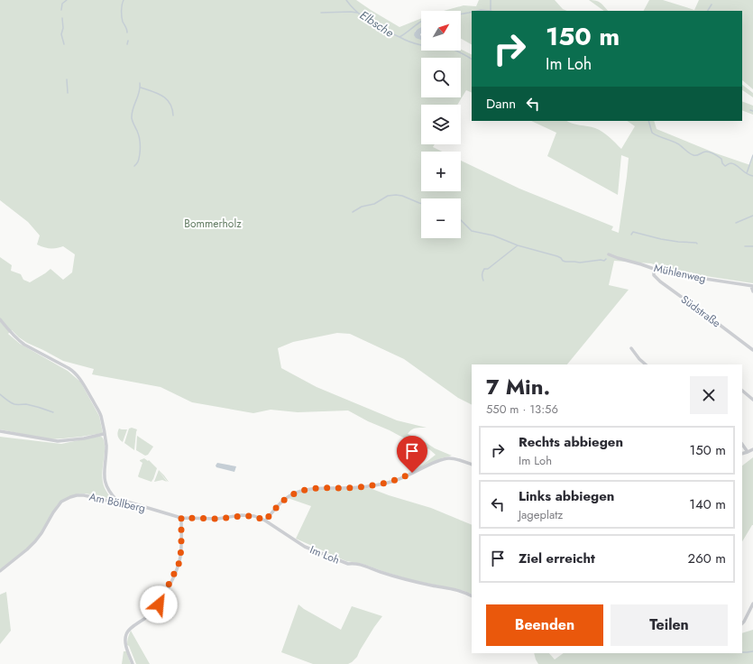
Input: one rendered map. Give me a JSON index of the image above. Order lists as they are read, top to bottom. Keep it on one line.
{"streets":{"street":["Mühlenweg","Südstraße","Am Böllberg","Im Loh"]},"crossings":[["Mühlenweg","Südstraße"],["Am Böllberg","Im Loh"]],"water":["Elbsche"],"parks":["Bommerholz"],"north":"top right","page":{"map_buttons":["+","−"],"turn":["150 m","Im Loh"],"then":"Dann","heading":["7 Min.","550 m · 13:56"],"list":[{"name":"Rechts abbiegen","note":"Im Loh","value":"150 m"},{"name":"Links abbiegen","note":"Jageplatz","value":"140 m"},{"name":"Ziel erreicht","value":"260 m"}],"buttons":["Beenden","Teilen"]}}
